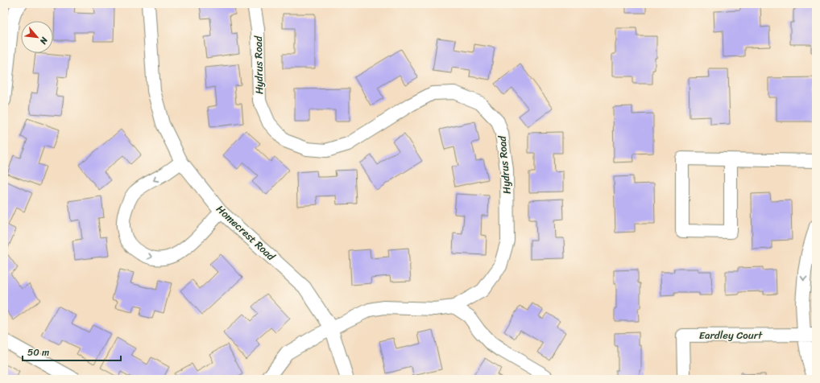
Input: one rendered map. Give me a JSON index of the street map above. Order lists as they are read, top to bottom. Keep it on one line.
{"streets":{"street":["Hydrus Road","Homecrest Road","Eardley Court"]},"crossings":[["Hydrus Road","Homecrest Road"]],"scale_bar":"50 m","north":"bottom right"}
